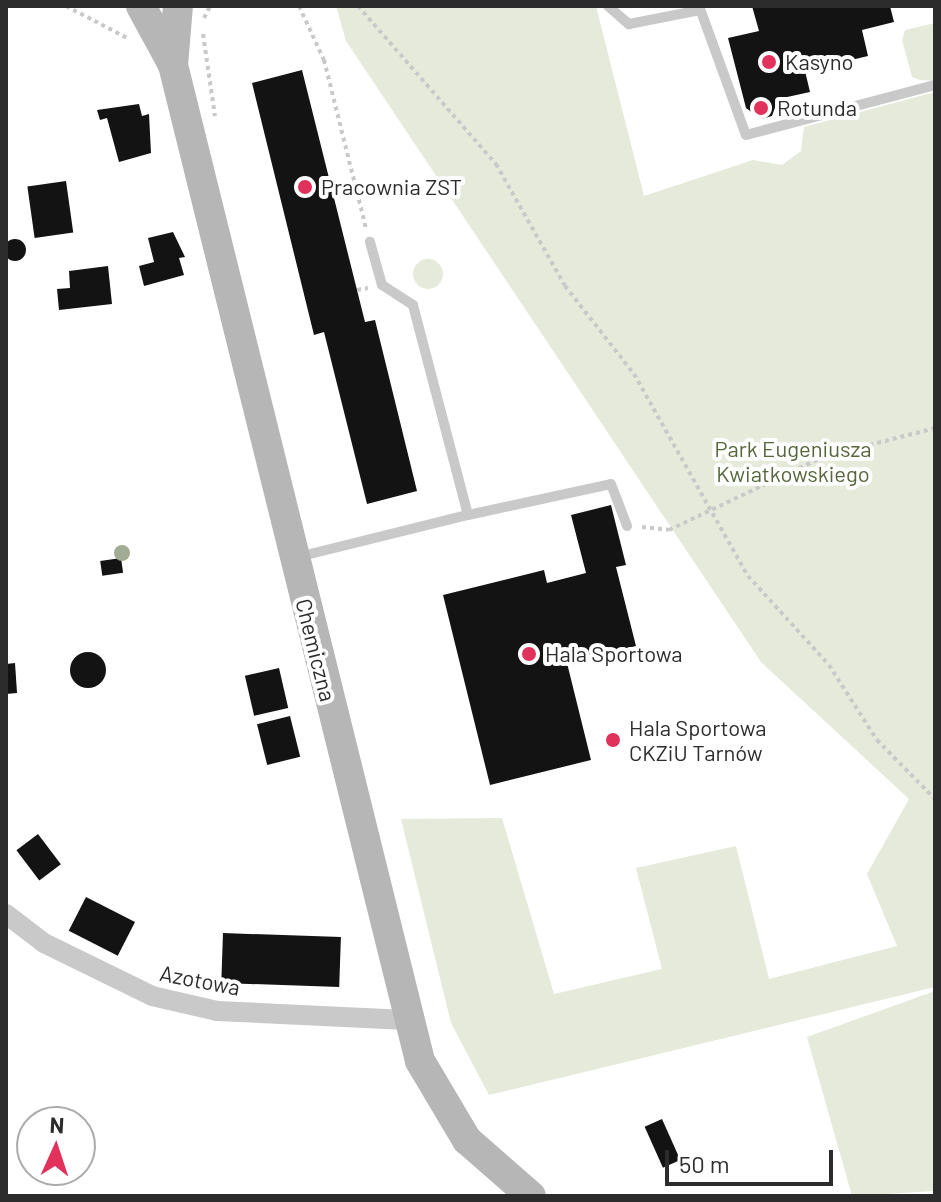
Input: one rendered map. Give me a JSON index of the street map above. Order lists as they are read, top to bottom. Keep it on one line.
{"streets":{"street":["Chemiczna","Azotowa"]},"crossings":[["Chemiczna","Azotowa"]],"parks":["Park Eugeniusza Kwiatkowskiego"],"places":["Kasyno","Rotunda","Pracownia ZST","Hala Sportowa","Hala Sportowa CKZiU Tarnów"],"scale_bar":"50 m","north":"top"}
